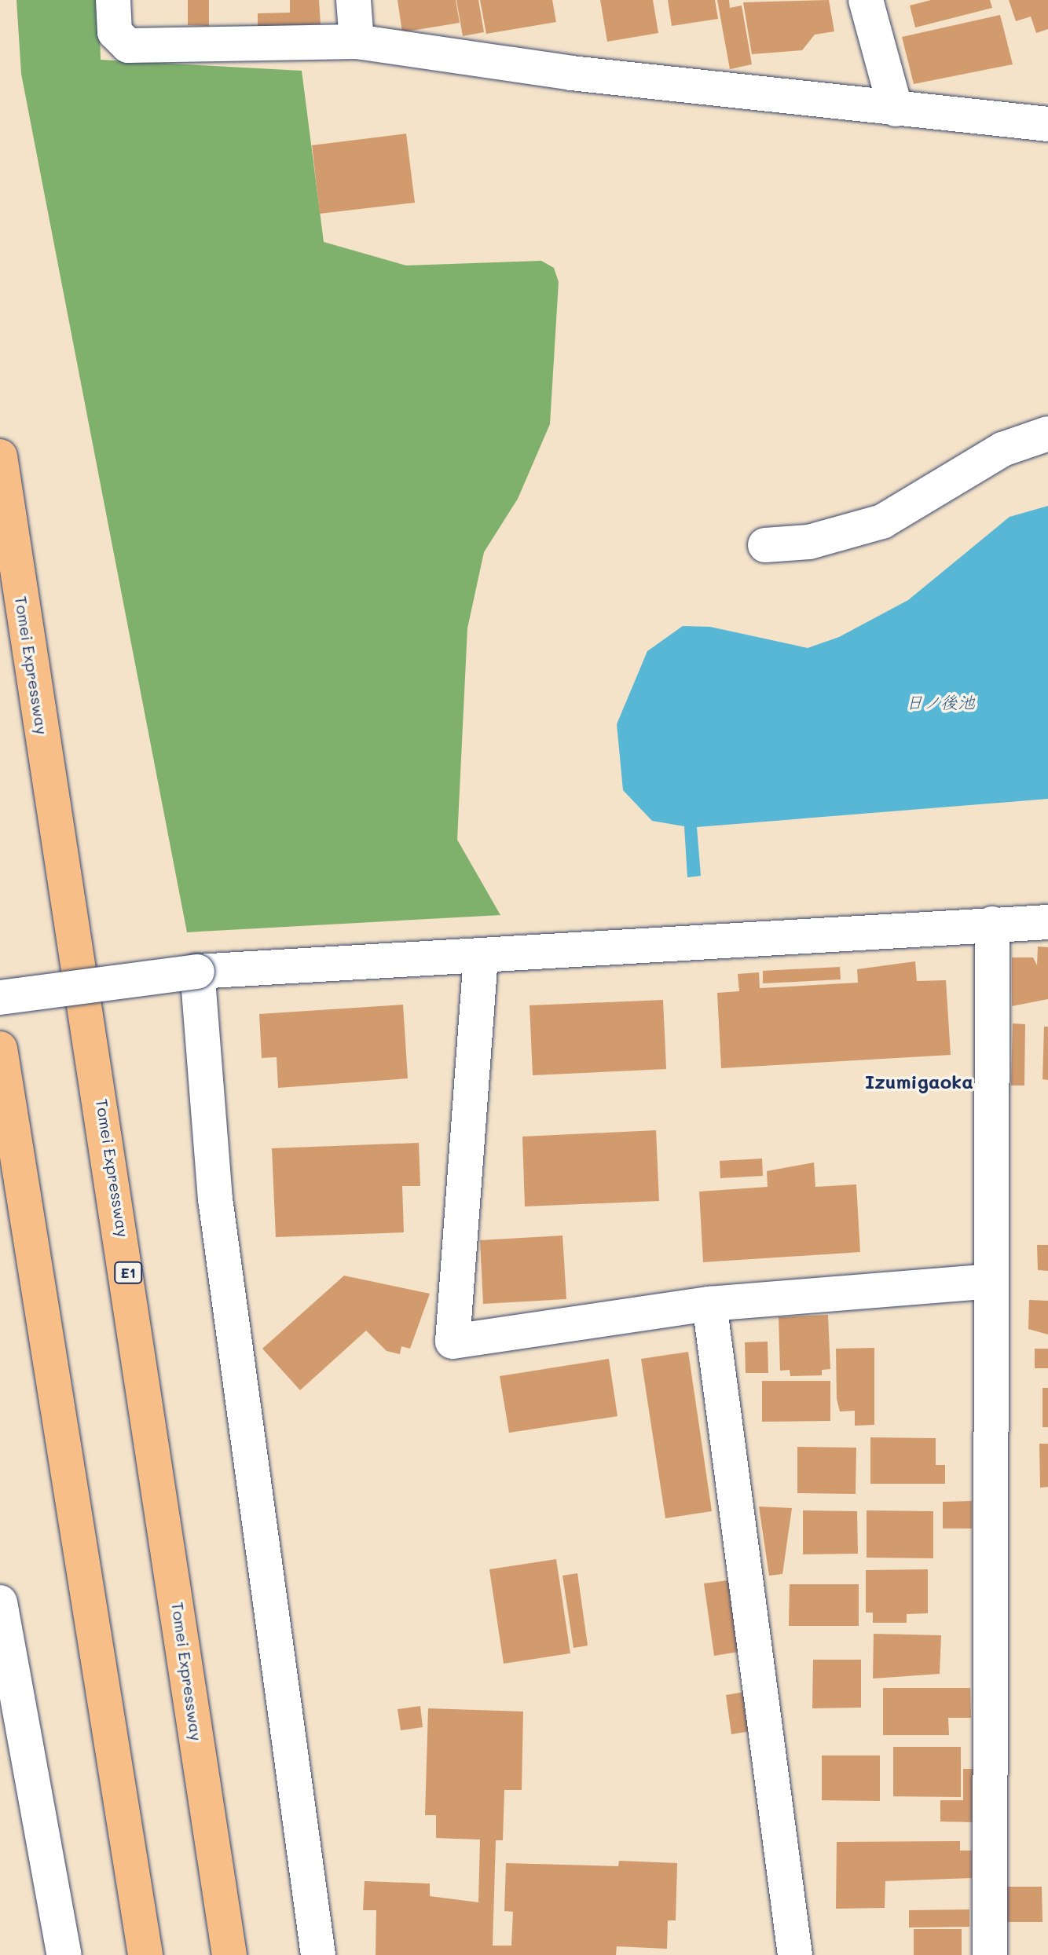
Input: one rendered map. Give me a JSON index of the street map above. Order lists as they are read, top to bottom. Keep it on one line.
{"streets":{"highway":["Tomei Expressway","E1"]},"districts":["Izumigaoka"],"water":["日ノ後池"]}
